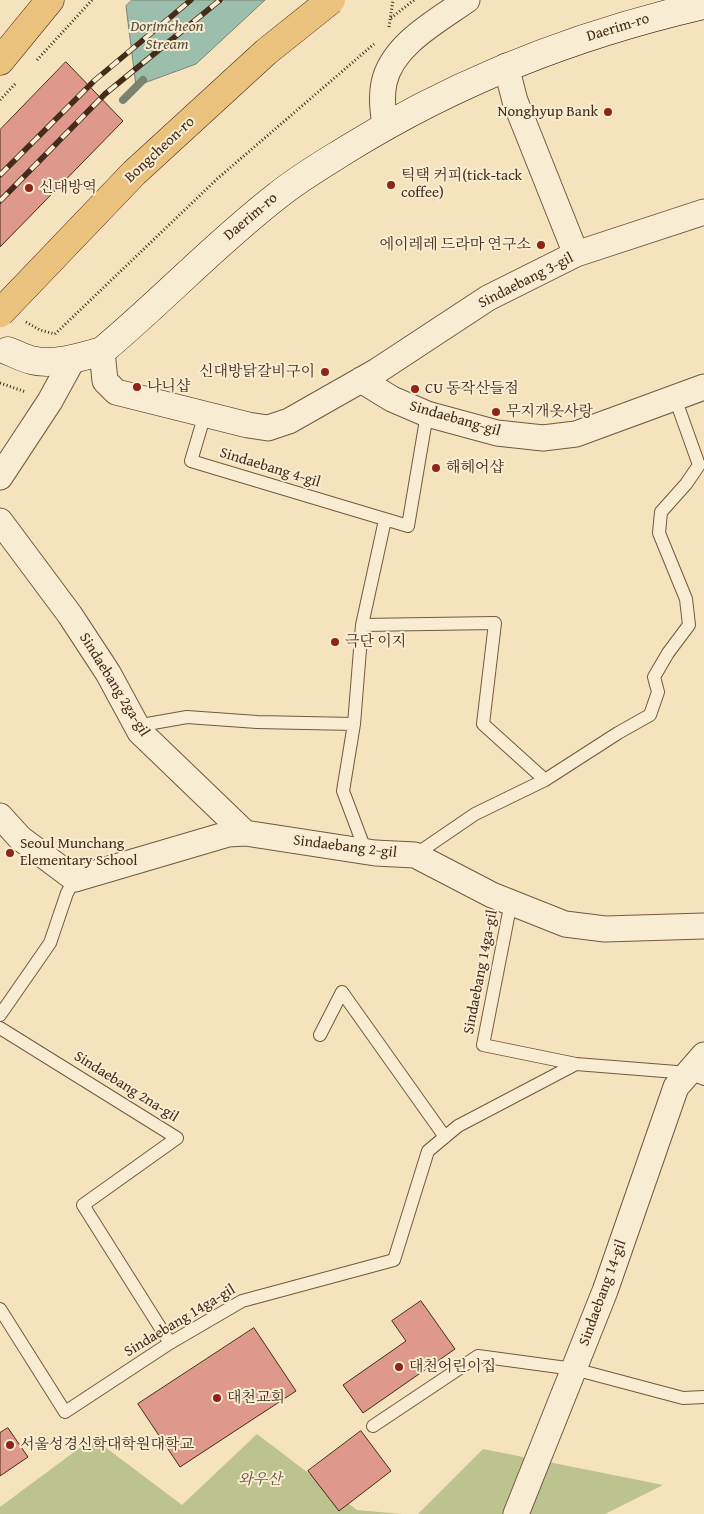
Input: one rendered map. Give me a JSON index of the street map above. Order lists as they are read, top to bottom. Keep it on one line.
{"streets":{"main road":["Daerim-ro","Bongcheon-ro"],"street":["Sindaebang 3-gil","Sindaebang-gil","Sindaebang 2ga-gil","Sindaebang 2-gil","Sindaebang 14-gil"],"lane":["Sindaebang 4-gil","Sindaebang 14ga-gil","Sindaebang 2na-gil"]},"crossings":[["Sindaebang 3-gil","Sindaebang-gil"],["Sindaebang-gil","Sindaebang 4-gil"],["Sindaebang 2ga-gil","Sindaebang 2-gil"],["Sindaebang 2-gil","Sindaebang 14ga-gil"],["Sindaebang 14ga-gil","Sindaebang 2na-gil"],["Sindaebang 14ga-gil","Sindaebang 14-gil"]],"water":["Dorimcheon Stream"],"parks":["와우산"],"places":["Nonghyup Bank","틱택 커피(tick-tack coffee)","신대방역","에이레레 드라마 연구소","신대방닭갈비구이","나니샵","CU 동작산들점","무지개옷사랑","해헤어샵","극단 이지","Seoul Munchang Elementary School","대천어린이집","대천교회","서울성경신학대학원대학교"]}
